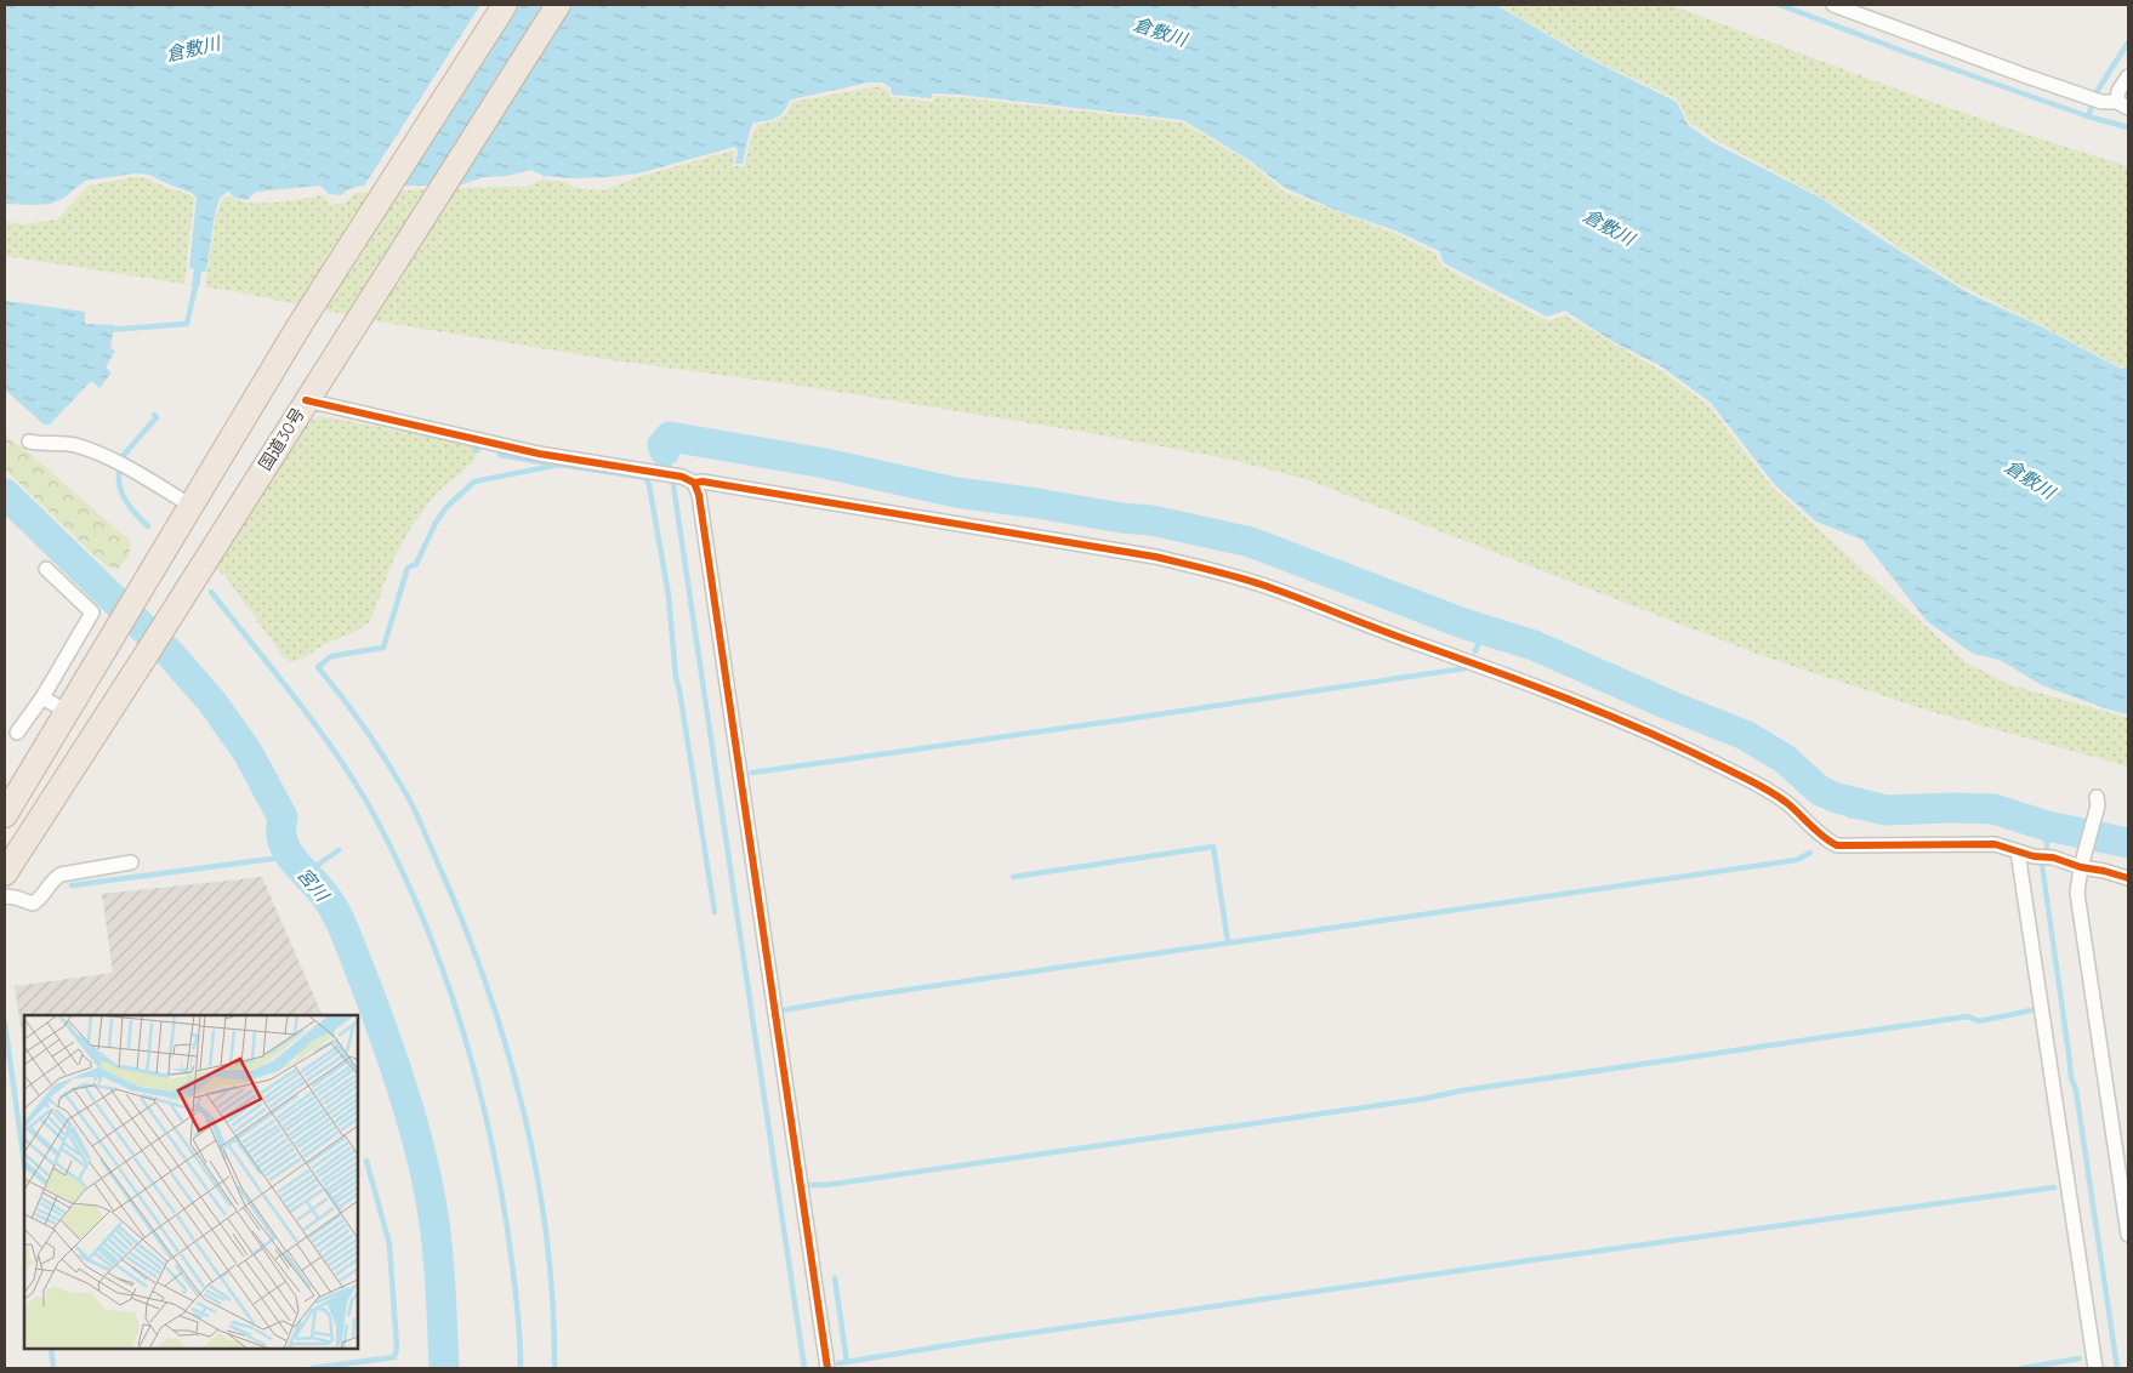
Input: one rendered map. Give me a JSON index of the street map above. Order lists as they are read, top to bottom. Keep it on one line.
{"streets":{"highway":["国道30号"]},"water":["倉敷川","宮川"]}
